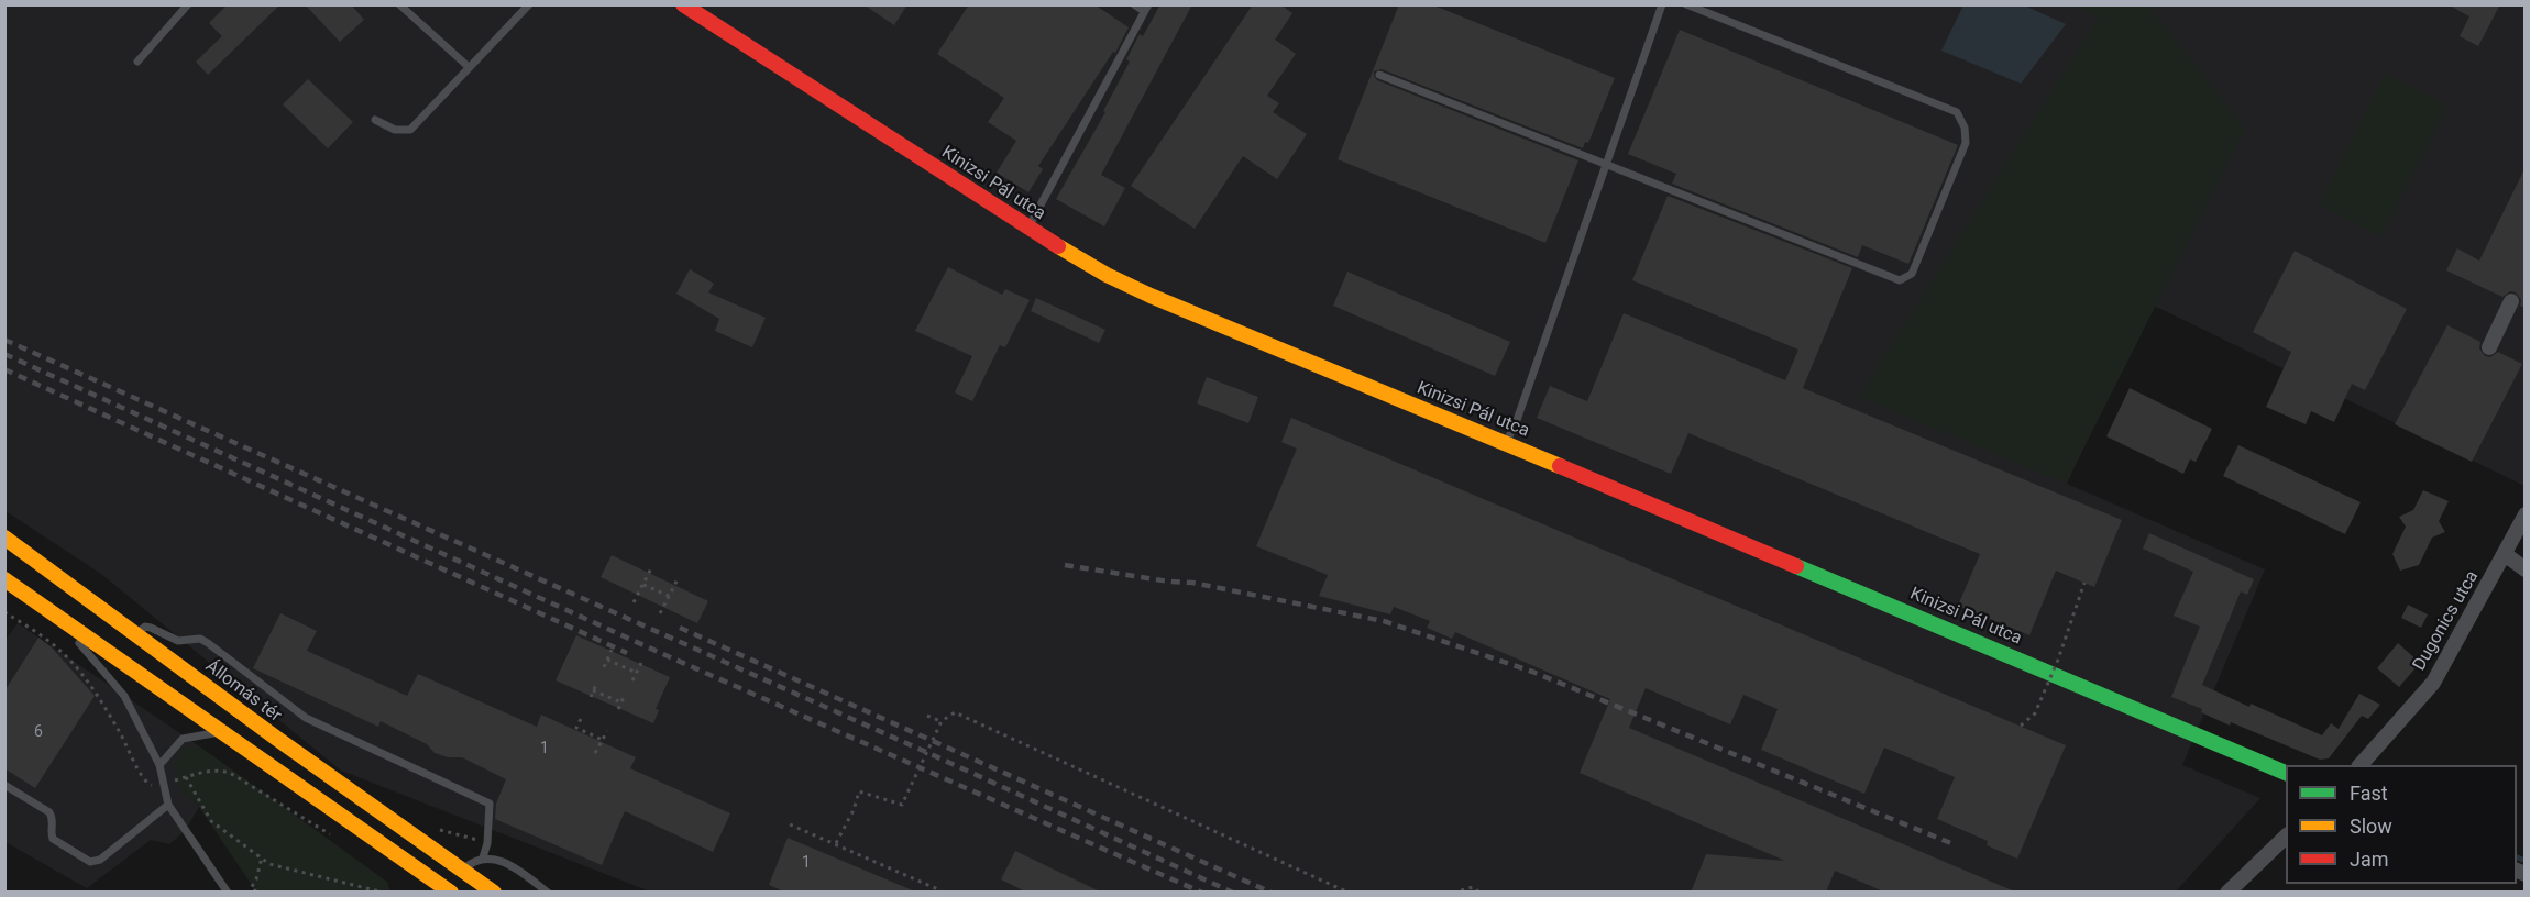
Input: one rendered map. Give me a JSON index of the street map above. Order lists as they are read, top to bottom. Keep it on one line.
{"streets":{"street":["Kinizsi Pál utca","Dugonics utca","Állomás tér"]},"house_numbers":["6","1","1"],"legend":["Fast","Slow","Jam"]}
